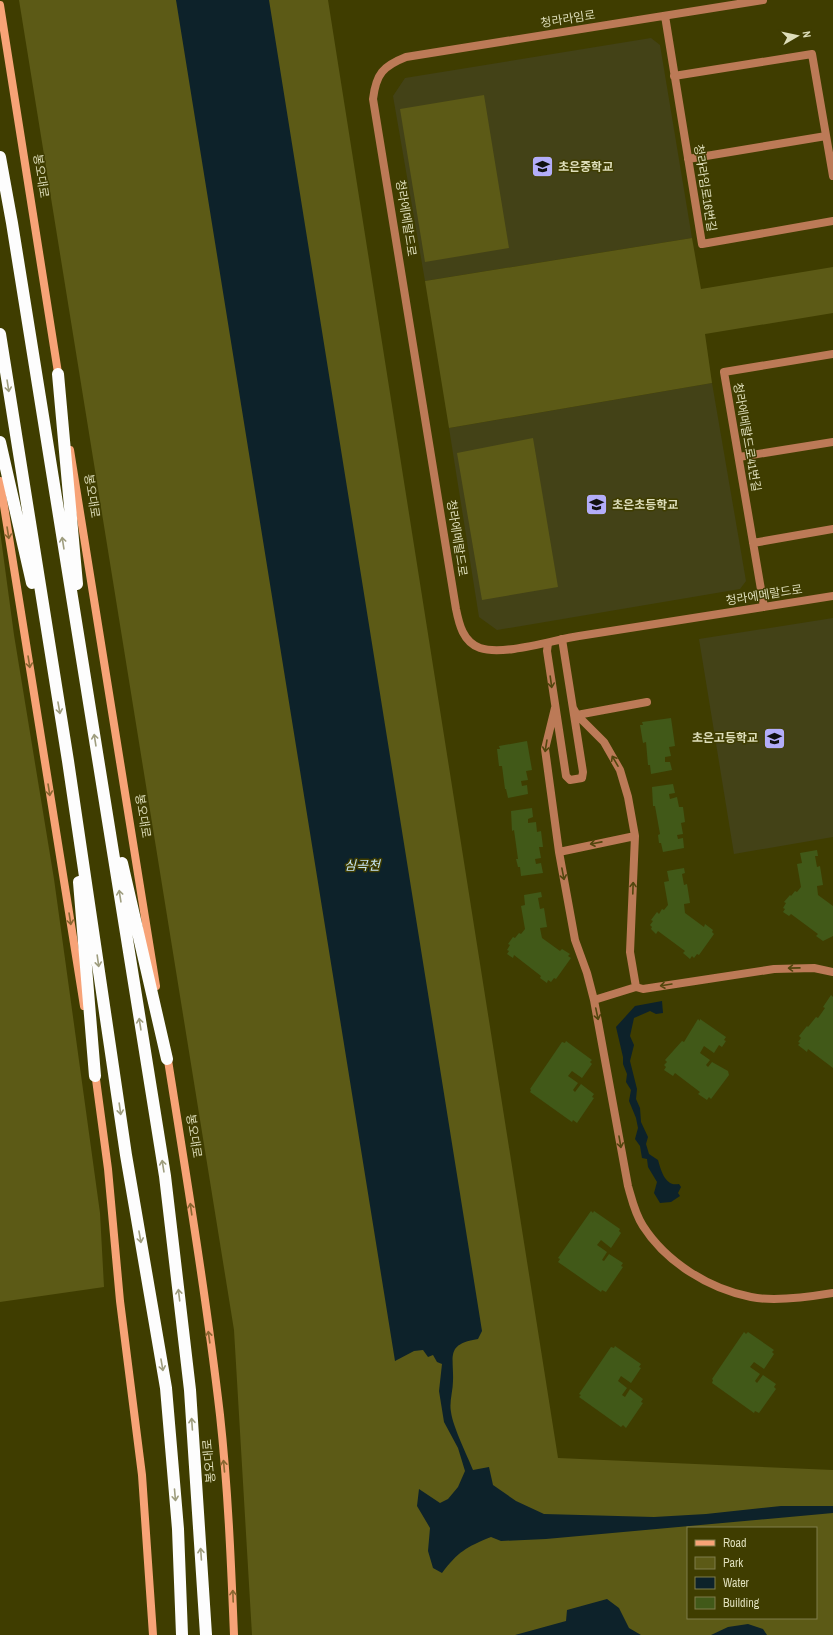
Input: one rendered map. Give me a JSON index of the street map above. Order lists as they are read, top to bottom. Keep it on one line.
{"streets":{"highway":["봉오대로"],"street":["청라라임로","청라라임로16번길","청라에메랄드로","청라에메랄드로41번길"]},"crossings":[["청라라임로","청라라임로16번길"],["청라라임로","청라에메랄드로"],["청라에메랄드로","청라에메랄드로41번길"]],"water":["심곡천"],"places":{"school or university":["초은중학교","초은초등학교","초은고등학교"]},"legend":["Road","Park","Water","Building"],"north":"right"}
